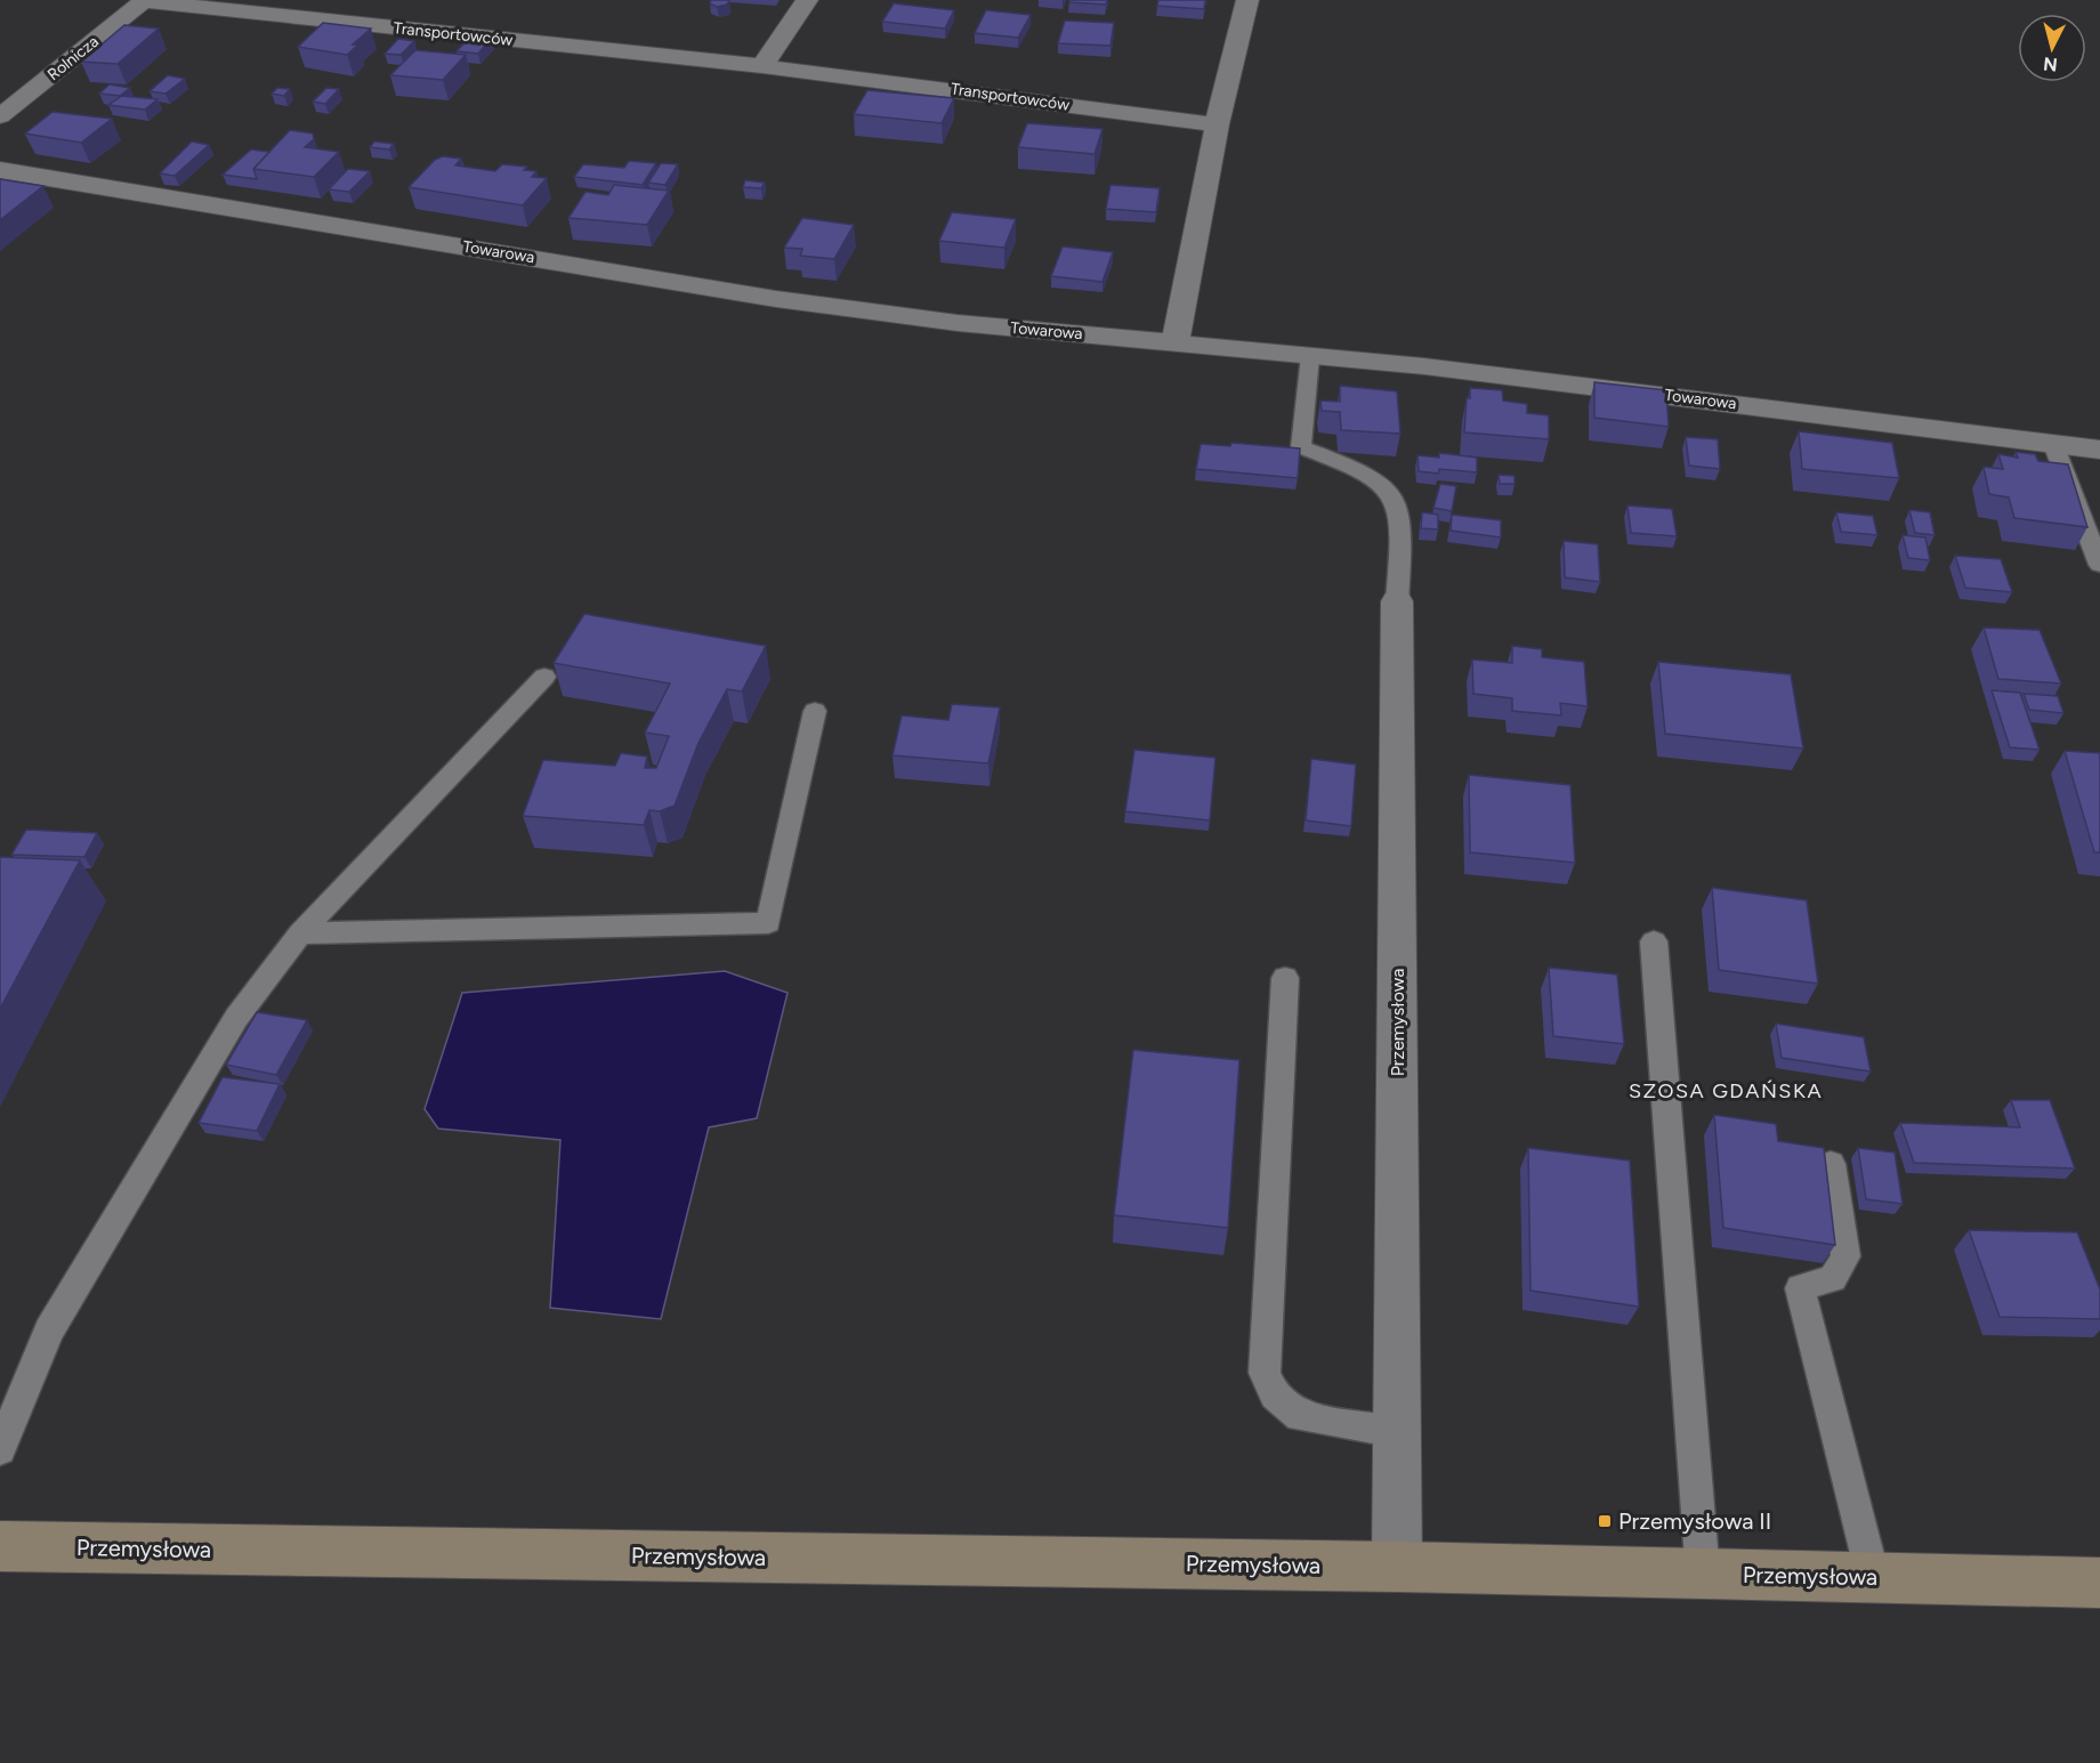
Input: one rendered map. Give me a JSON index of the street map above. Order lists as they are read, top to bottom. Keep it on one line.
{"streets":{"main road":["Przemysłowa"],"street":["Transportowców","Rolnicza","Towarowa"]},"crossings":[["Transportowców","Rolnicza"]],"districts":["SZOSA GDAŃSKA"],"places":{"transit":["Przemysłowa II"]},"north":"bottom"}
